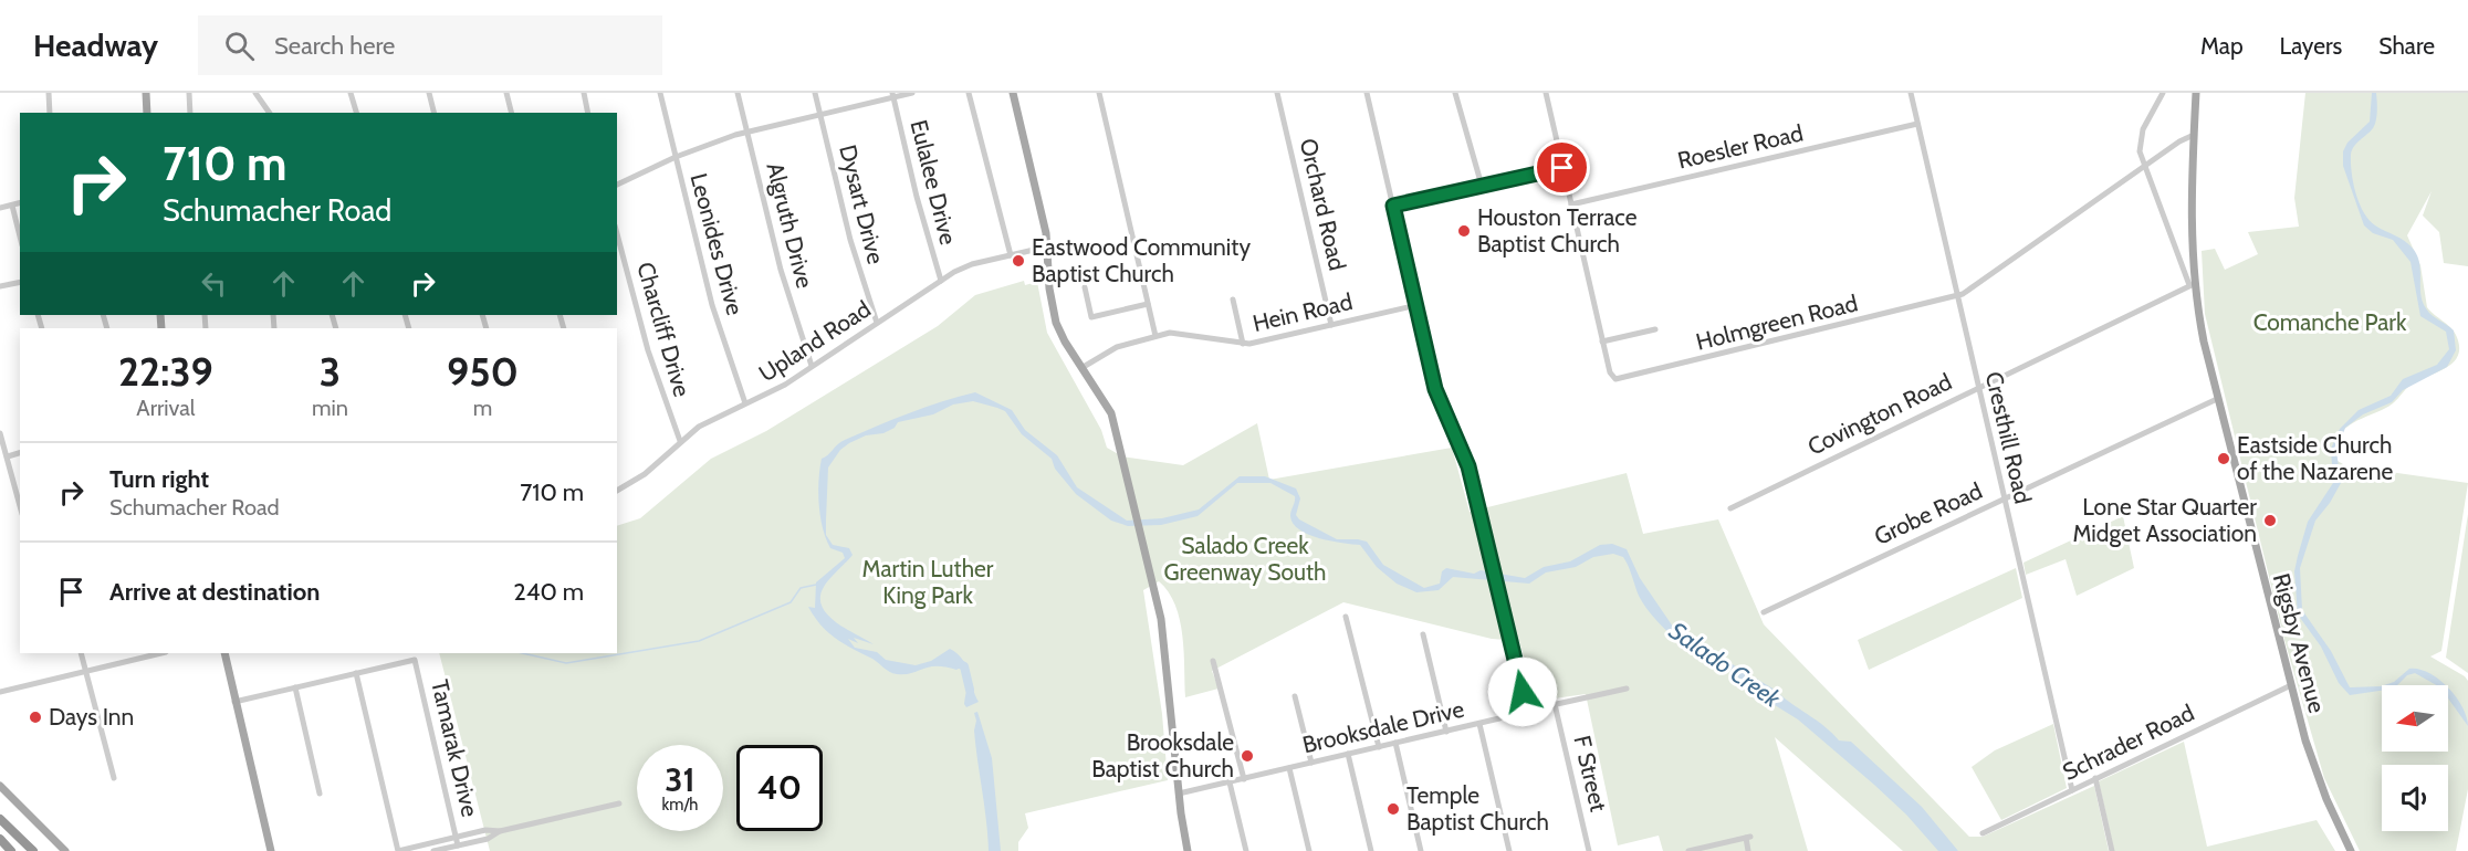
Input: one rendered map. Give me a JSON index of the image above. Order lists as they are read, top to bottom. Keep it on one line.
{"streets":{"main road":["Rigsby Avenue"],"street":["Roesler Road","Eulalee Drive","Dysart Drive","Orchard Road","Algruth Drive","Leonides Drive","Hein Road","Holmgreen Road","Charcliff Drive","Upland Road","Covington Road","Cresthill Road","Grobe Road","Brooksdale Drive","Schrader Road","Tamarak Drive","F Street"]},"crossings":[["Roesler Road","Holmgreen Road"],["Roesler Road","Cresthill Road"],["Eulalee Drive","Upland Road"],["Dysart Drive","Upland Road"],["Orchard Road","Hein Road"],["Algruth Drive","Upland Road"],["Leonides Drive","Upland Road"],["Holmgreen Road","Cresthill Road"],["Holmgreen Road","Rigsby Avenue"],["Charcliff Drive","Upland Road"],["Covington Road","Cresthill Road"],["Covington Road","Rigsby Avenue"],["Cresthill Road","Grobe Road"],["Cresthill Road","Schrader Road"],["Grobe Road","Rigsby Avenue"],["Rigsby Avenue","Schrader Road"]],"water":["Salado Creek"],"parks":["Comanche Park","Salado Creek Greenway South","Martin Luther King Park"],"places":["Houston Terrace Baptist Church","Eastwood Community Baptist Church","Eastside Church of the Nazarene","Lone Star Quarter Midget Association","Days Inn","Brooksdale Baptist Church","Temple Baptist Church"],"north":"left","page":{"header":"Headway","search":"Search here","nav":["Map","Layers","Share"],"turn":["710 m","Schumacher Road"],"eta":["22:39","Arrival","3","min","950","m"],"list":[{"name":"Turn right","note":"Schumacher Road","value":"710 m"},{"name":"Arrive at destination","value":"240 m"}],"speed":"31 km/h","limit":"40"}}
